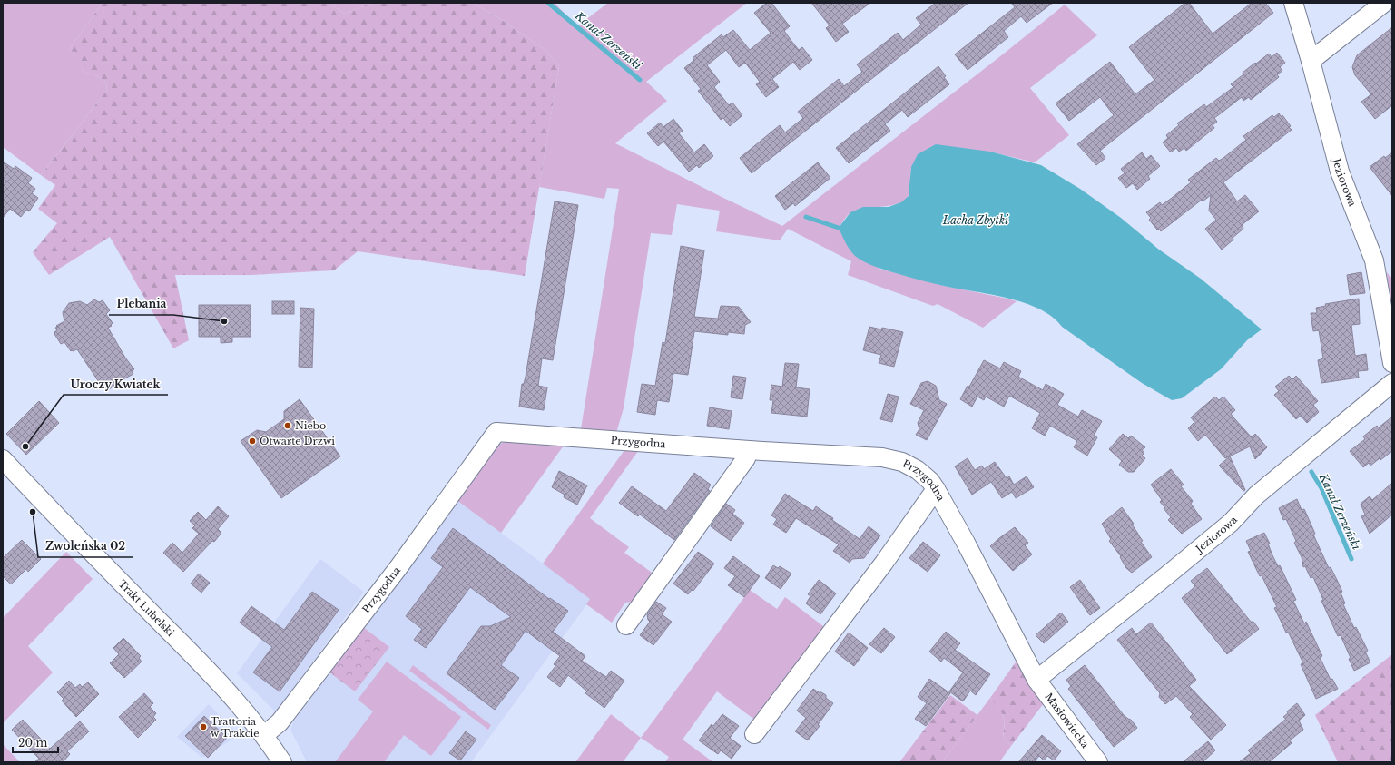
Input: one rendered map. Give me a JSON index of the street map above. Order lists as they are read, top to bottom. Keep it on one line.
{"streets":{"street":["Jeziorowa","Przygodna","Trakt Lubelski","Masłowiecka"]},"crossings":[["Jeziorowa","Przygodna"],["Jeziorowa","Masłowiecka"],["Przygodna","Trakt Lubelski"],["Przygodna","Masłowiecka"]],"water":["Kanał Zerzeński","Łacha Zbytki"],"places":["Plebania","Niebo","Otwarte Drzwi","Uroczy Kwiatek","Zwoleńska 02","Trattoria w Trakcie"],"scale_bar":"20 m"}
